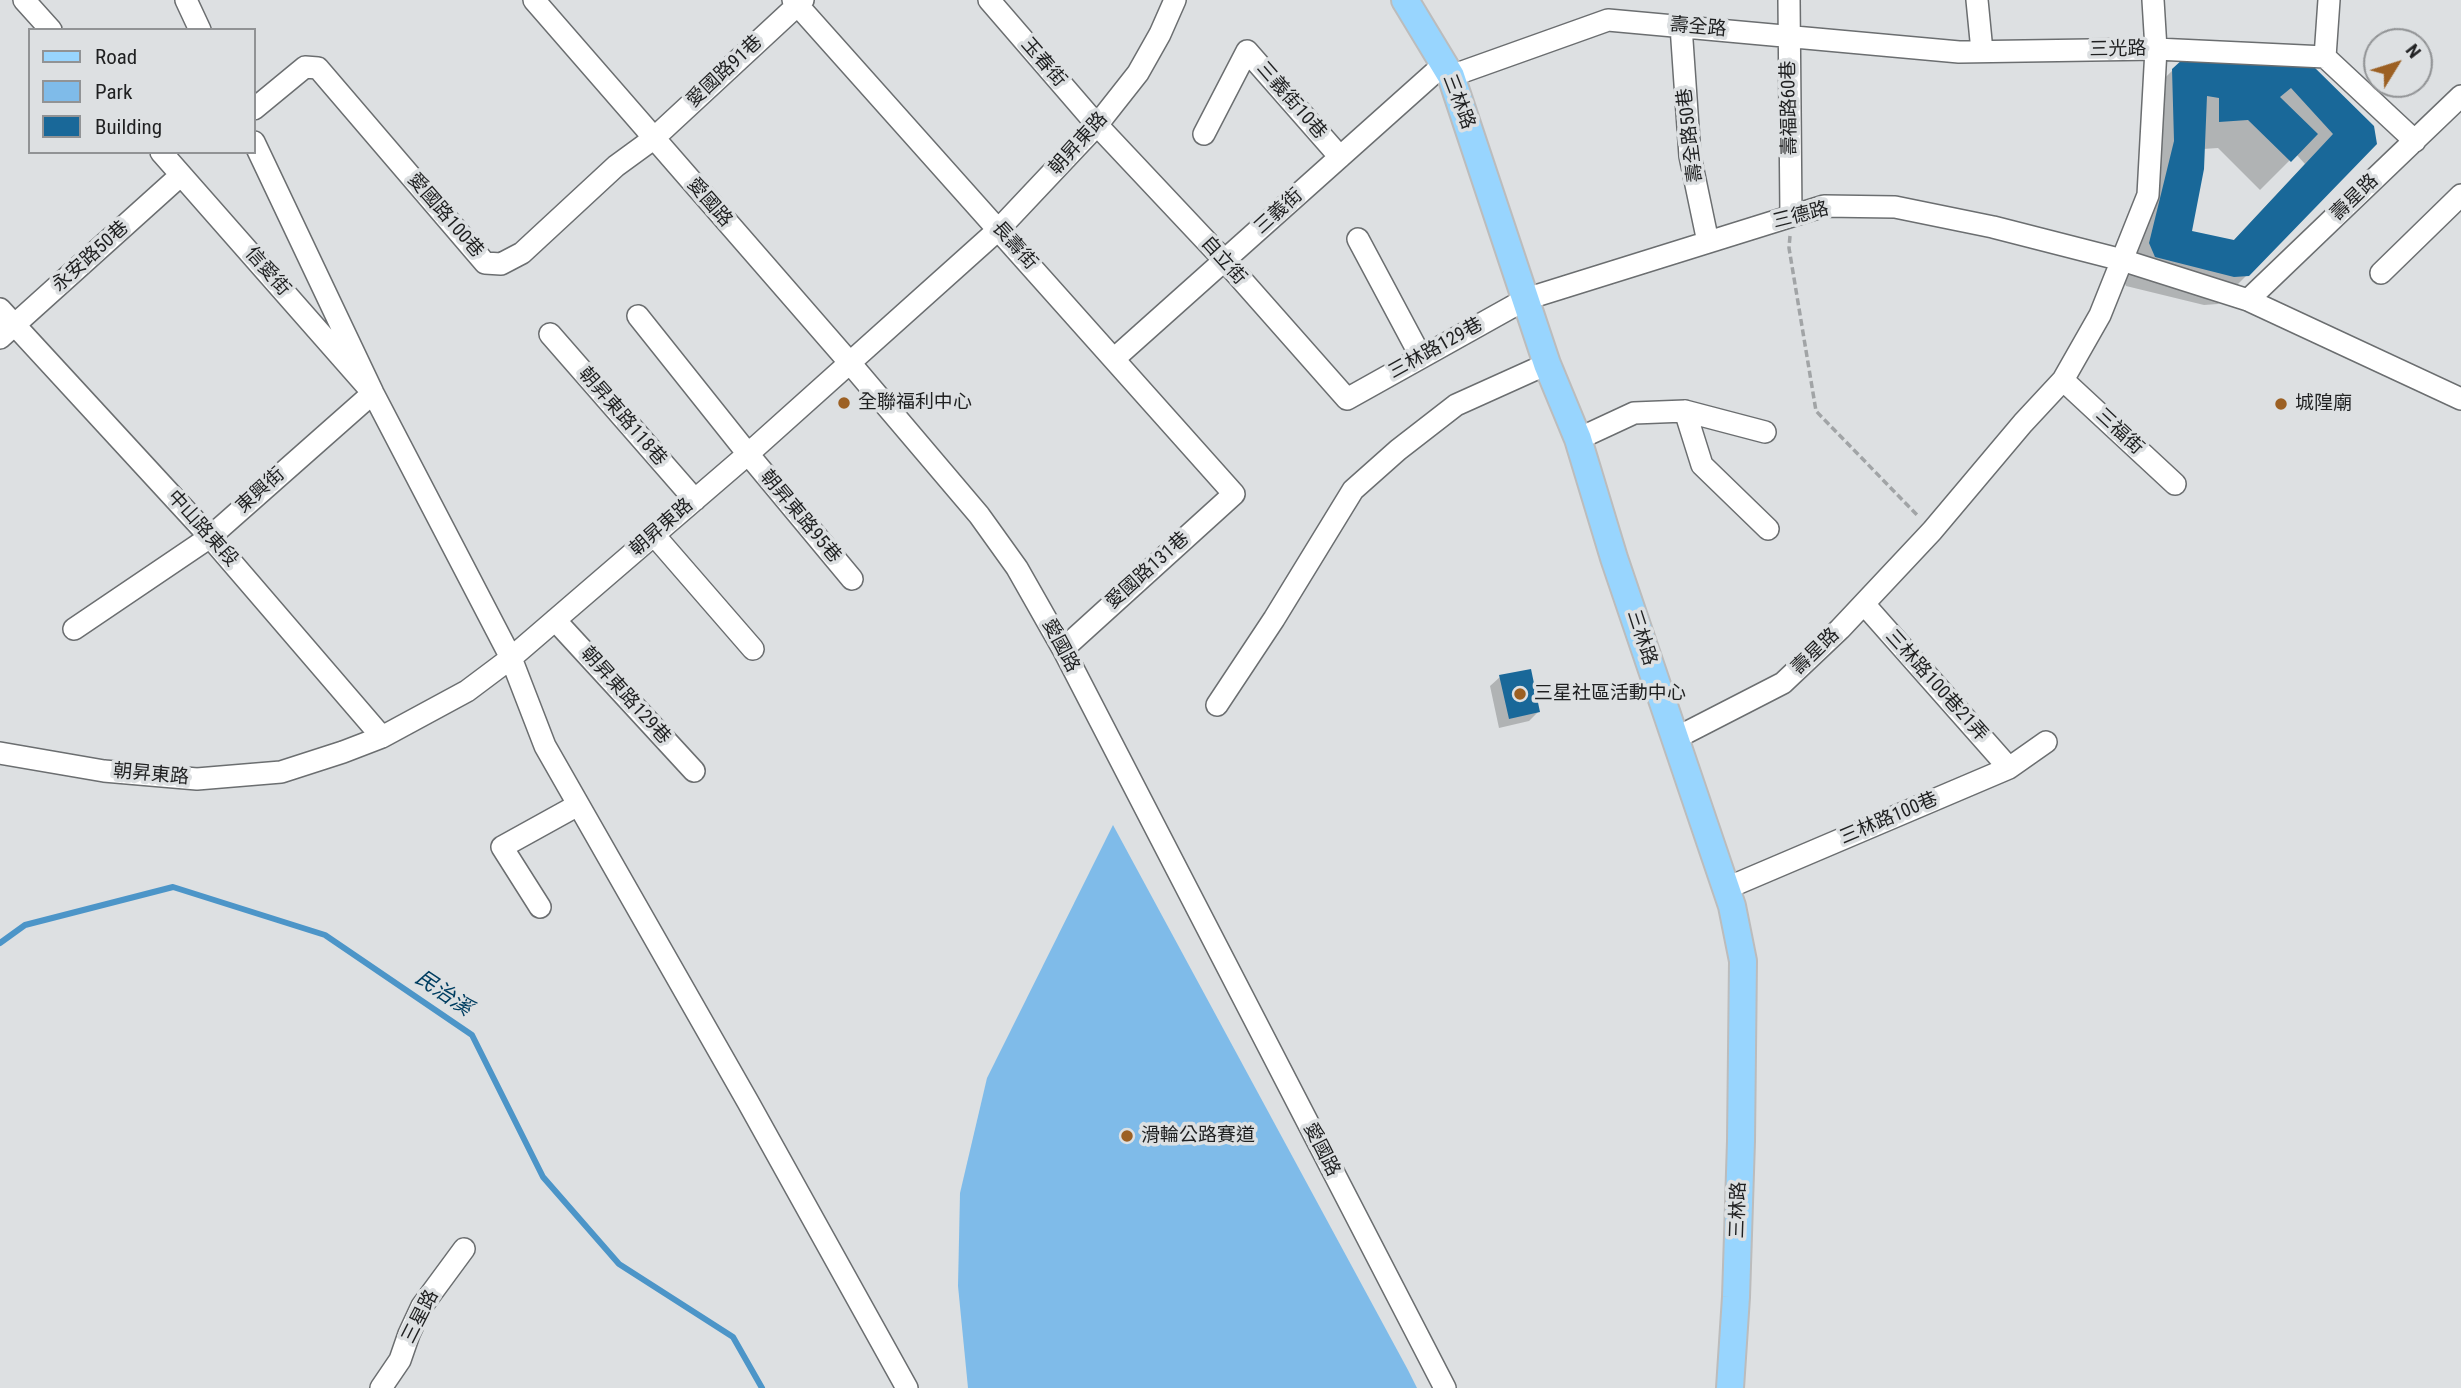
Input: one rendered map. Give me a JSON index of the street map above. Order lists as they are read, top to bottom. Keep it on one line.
{"streets":{"main road":["三林路"],"street":["壽全路","三光路","玉春街","愛國路91巷","三義街10巷","壽福路60巷","壽全路50巷","朝昇東路","壽星路","愛國路","三義街","愛國路100巷","三德路","長壽街","永安路50巷","自立街","信愛街","三林路129巷","朝昇東路118巷","三福街","東興街","朝昇東路95巷","中山路東段","愛國路131巷","三林路100巷21弄","朝昇東路129巷","三林路100巷","三星路"]},"crossings":[["壽全路","三光路"],["壽全路","三林路"],["壽全路","壽福路60巷"],["壽全路","壽全路50巷"],["壽全路","三義街"],["三光路","壽福路60巷"],["玉春街","朝昇東路"],["玉春街","自立街"],["愛國路91巷","愛國路"],["愛國路91巷","愛國路100巷"],["愛國路91巷","長壽街"],["三義街10巷","三義街"],["三林路","壽星路"],["三林路","三義街"],["三林路","三德路"],["三林路","三林路129巷"],["三林路","三林路100巷"],["壽福路60巷","三德路"],["壽全路50巷","三德路"],["朝昇東路","愛國路"],["朝昇東路","長壽街"],["朝昇東路","自立街"],["朝昇東路","朝昇東路118巷"],["朝昇東路","朝昇東路95巷"],["朝昇東路","中山路東段"],["朝昇東路","朝昇東路129巷"],["壽星路","三林路100巷21弄"],["愛國路","愛國路100巷"],["愛國路","愛國路131巷"],["三義街","長壽街"],["三義街","自立街"],["三德路","三林路129巷"],["長壽街","愛國路131巷"],["永安路50巷","信愛街"],["永安路50巷","中山路東段"],["自立街","三林路129巷"],["信愛街","東興街"],["東興街","中山路東段"],["三林路100巷21弄","三林路100巷"]],"water":["民治溪"],"places":["全聯福利中心","城隍廟","三星社區活動中心","滑輪公路賽道"],"legend":["Road","Park","Building"],"north":"top right"}
